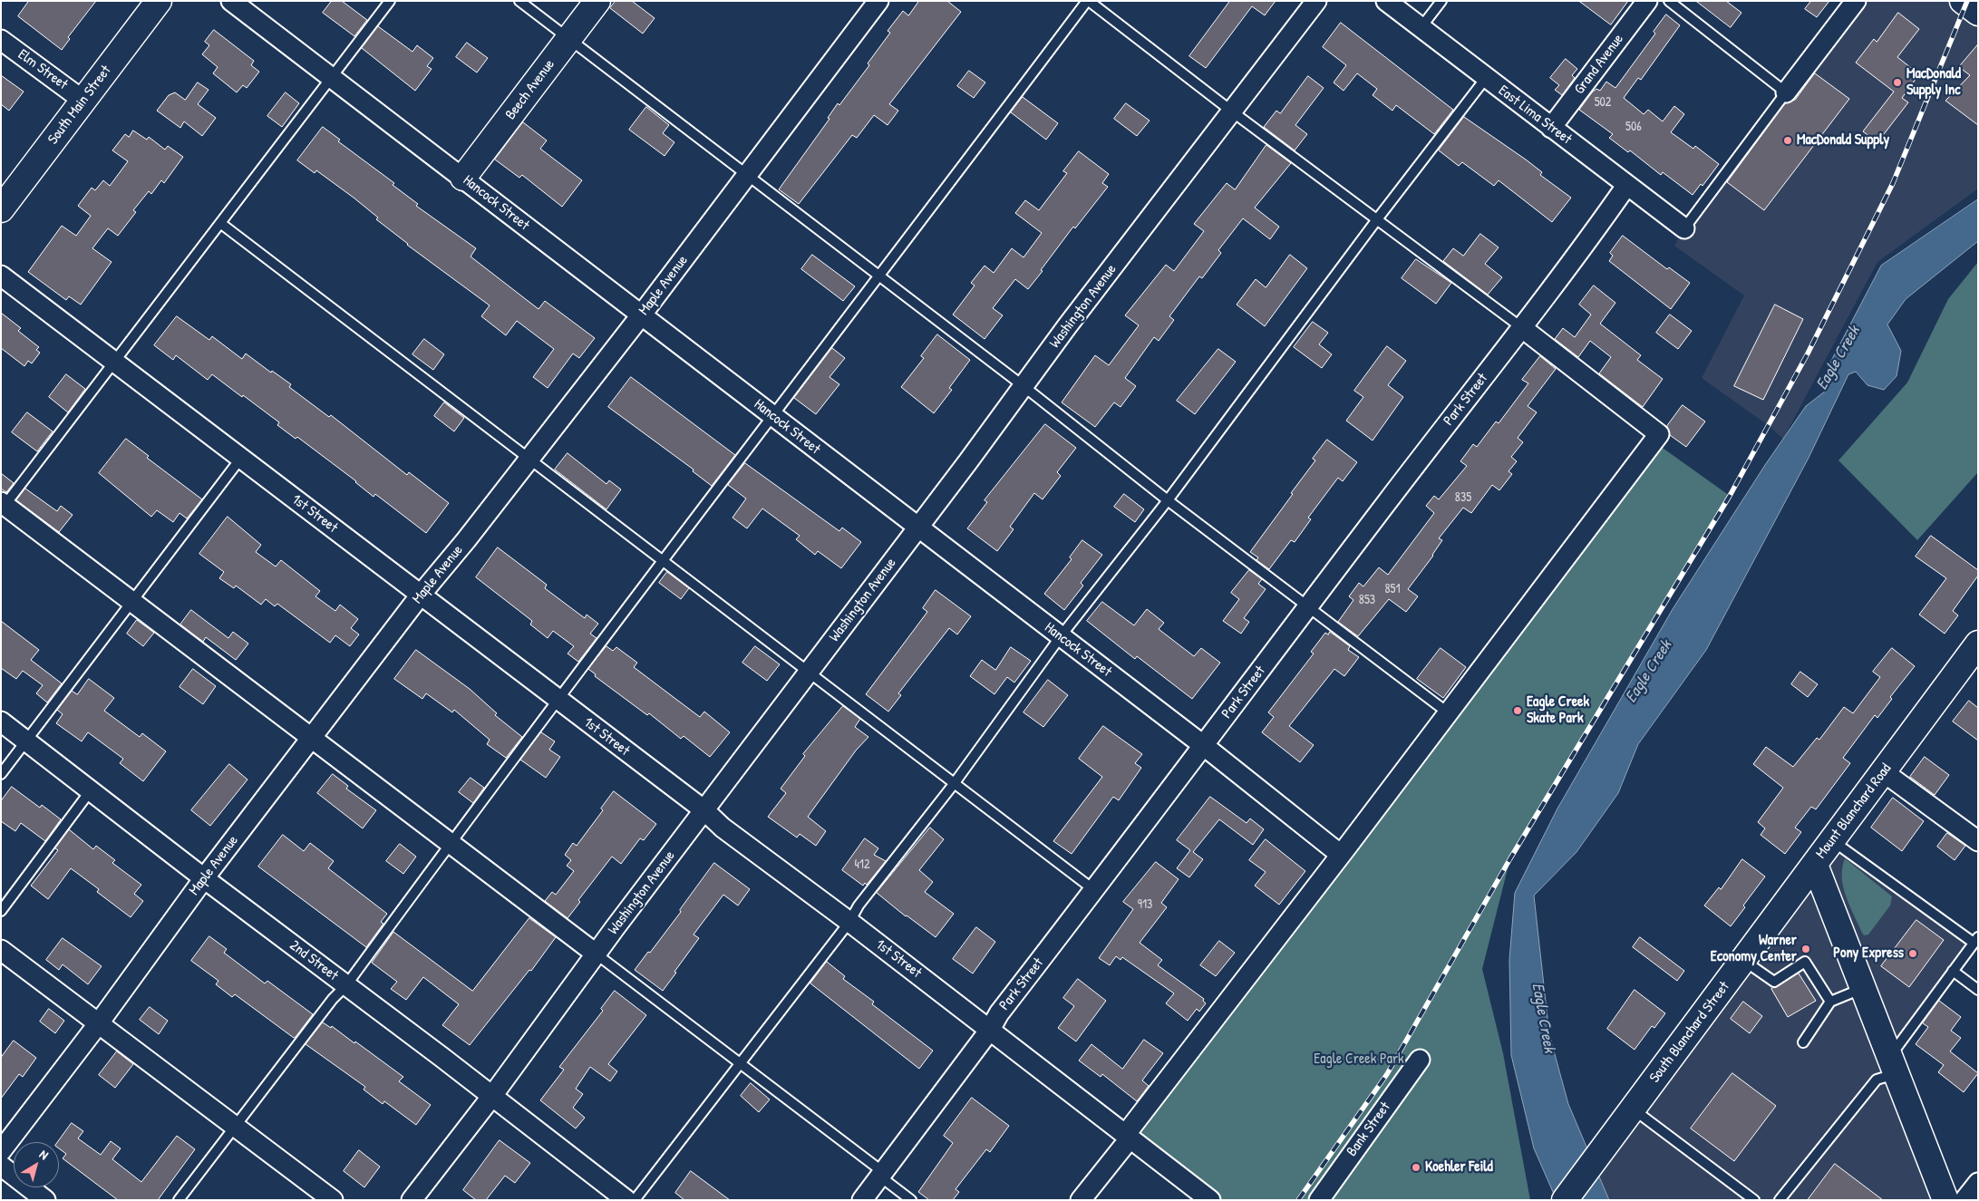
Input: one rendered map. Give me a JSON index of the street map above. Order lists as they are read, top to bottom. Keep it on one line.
{"streets":{"main road":["Beech Avenue","South Main Street","Mount Blanchard Road","South Blanchard Street"],"street":["Grand Avenue","Elm Street","East Lima Street","Hancock Street","Maple Avenue","Washington Avenue","Park Street","1st Street","2nd Street","Bank Street"]},"crossings":[["Grand Avenue","East Lima Street"],["Elm Street","South Main Street"],["Beech Avenue","Hancock Street"],["East Lima Street","Park Street"],["Hancock Street","Maple Avenue"],["Hancock Street","Washington Avenue"],["Hancock Street","Park Street"],["Maple Avenue","1st Street"],["Maple Avenue","2nd Street"],["Washington Avenue","1st Street"],["Washington Avenue","2nd Street"],["Park Street","1st Street"],["Mount Blanchard Road","South Blanchard Street"]],"water":["Eagle Creek"],"parks":["Eagle Creek Park"],"places":["MacDonald Supply Inc","MacDonald Supply","Eagle Creek Skate Park","Warner Economy Center","Pony Express","Koehler Feild"],"house_numbers":["502","506","835","851","853","412","913"],"north":"top right"}
